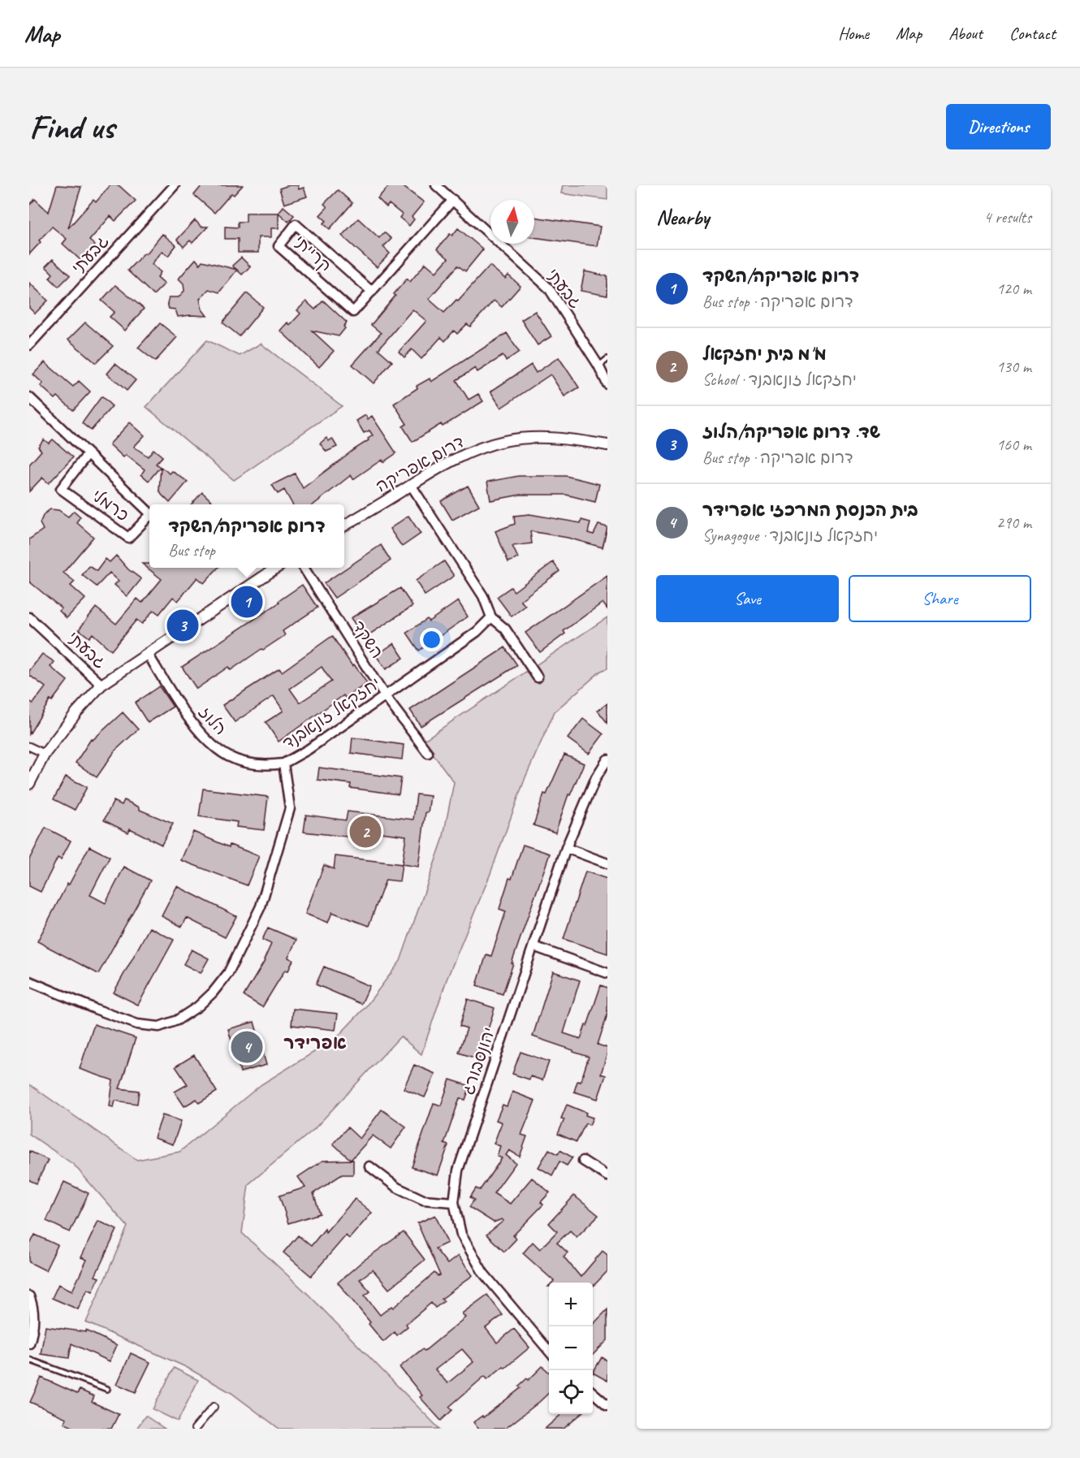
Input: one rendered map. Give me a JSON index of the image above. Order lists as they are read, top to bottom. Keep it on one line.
{"streets":{"street":["קרייתי","גבעתי","דרום אפריקה","כרמלי","השקד","יחזקאל זונאבנד","הלוז","יהונסבורג"]},"crossings":[["קרייתי","גבעתי"],["השקד","יחזקאל זונאבנד"],["יחזקאל זונאבנד","הלוז"]],"districts":["אפרידר"],"north":"top","page":{"header":"Map","nav":["Home","Map","About","Contact"],"buttons":["Directions",["Save","Share"]],"title":"Find us","heading":["Nearby","4 results"],"list":[{"mark":"1","name":"דרום אפריקה/השקד","note":"Bus stop · דרום אפריקה","value":"120 m"},{"mark":"2","name":"מ\"מ בית יחזקאל","note":"School · יחזקאל זונאבנד","value":"130 m"},{"mark":"3","name":"שד. דרום אפריקה/הלוז","note":"Bus stop · דרום אפריקה","value":"160 m"},{"mark":"4","name":"בית הכנסת המרכזי אפרידר","note":"Synagogue · יחזקאל זונאבנד","value":"290 m"}],"popup":["דרום אפריקה/השקד","Bus stop"],"pins":["1","3","2","4"],"map_buttons":["+","−"]}}
